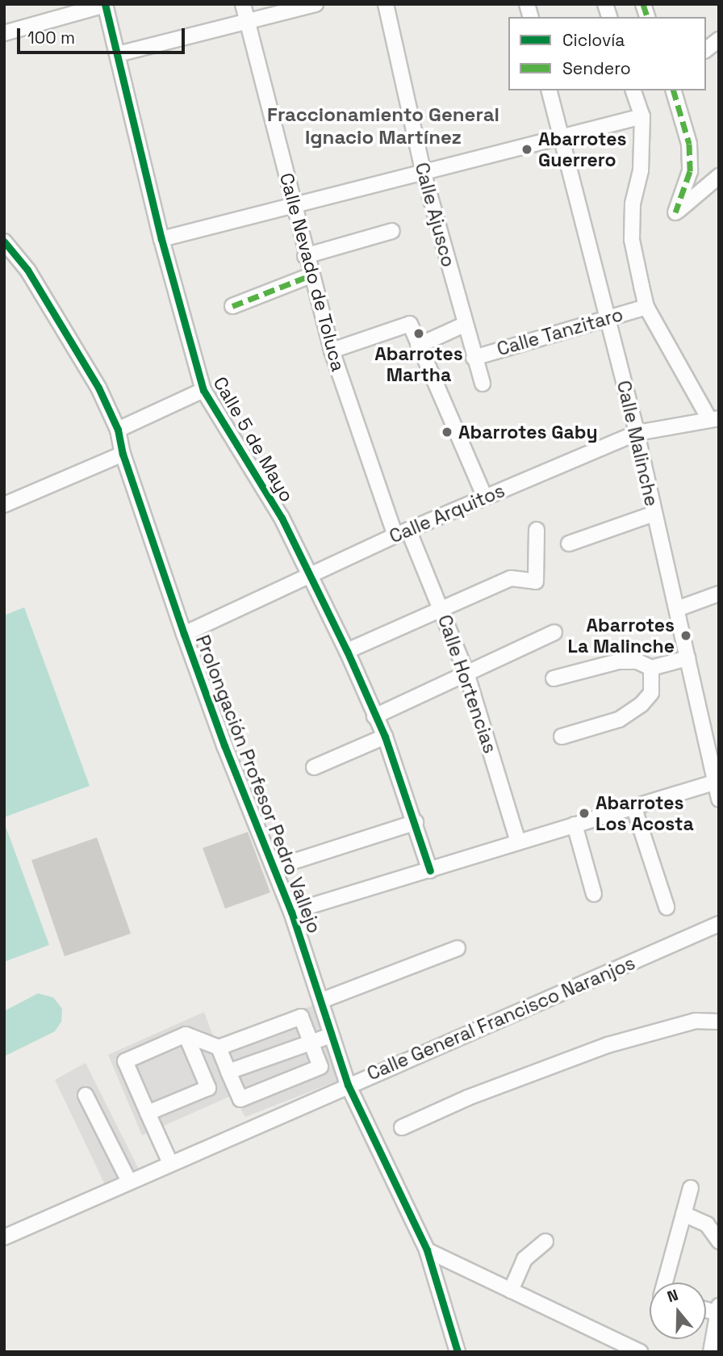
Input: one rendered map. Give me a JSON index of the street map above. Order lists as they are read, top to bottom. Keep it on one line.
{"streets":{"street":["Calle Ajusco","Calle Nevado de Toluca","Calle Tanzitaro","Calle 5 de Mayo","Calle Malinche","Calle Arquitos","Calle Hortencias","Prolongación Profesor Pedro Vallejo","Calle General Francisco Naranjos"]},"crossings":[["Calle Ajusco","Calle Tanzitaro"],["Calle Nevado de Toluca","Calle Arquitos"],["Calle Nevado de Toluca","Calle Hortencias"],["Calle Tanzitaro","Calle Malinche"],["Calle 5 de Mayo","Calle Arquitos"],["Calle 5 de Mayo","Prolongación Profesor Pedro Vallejo"],["Calle Malinche","Calle Arquitos"],["Calle Arquitos","Calle Hortencias"],["Calle Arquitos","Prolongación Profesor Pedro Vallejo"],["Prolongación Profesor Pedro Vallejo","Calle General Francisco Naranjos"]],"districts":["Fraccionamiento General Ignacio Martínez"],"places":["Abarrotes Guerrero","Abarrotes Martha","Abarrotes Gaby","Abarrotes La Malinche","Abarrotes Los Acosta"],"legend":["Ciclovía","Sendero"],"scale_bar":"100 m","north":"top"}
